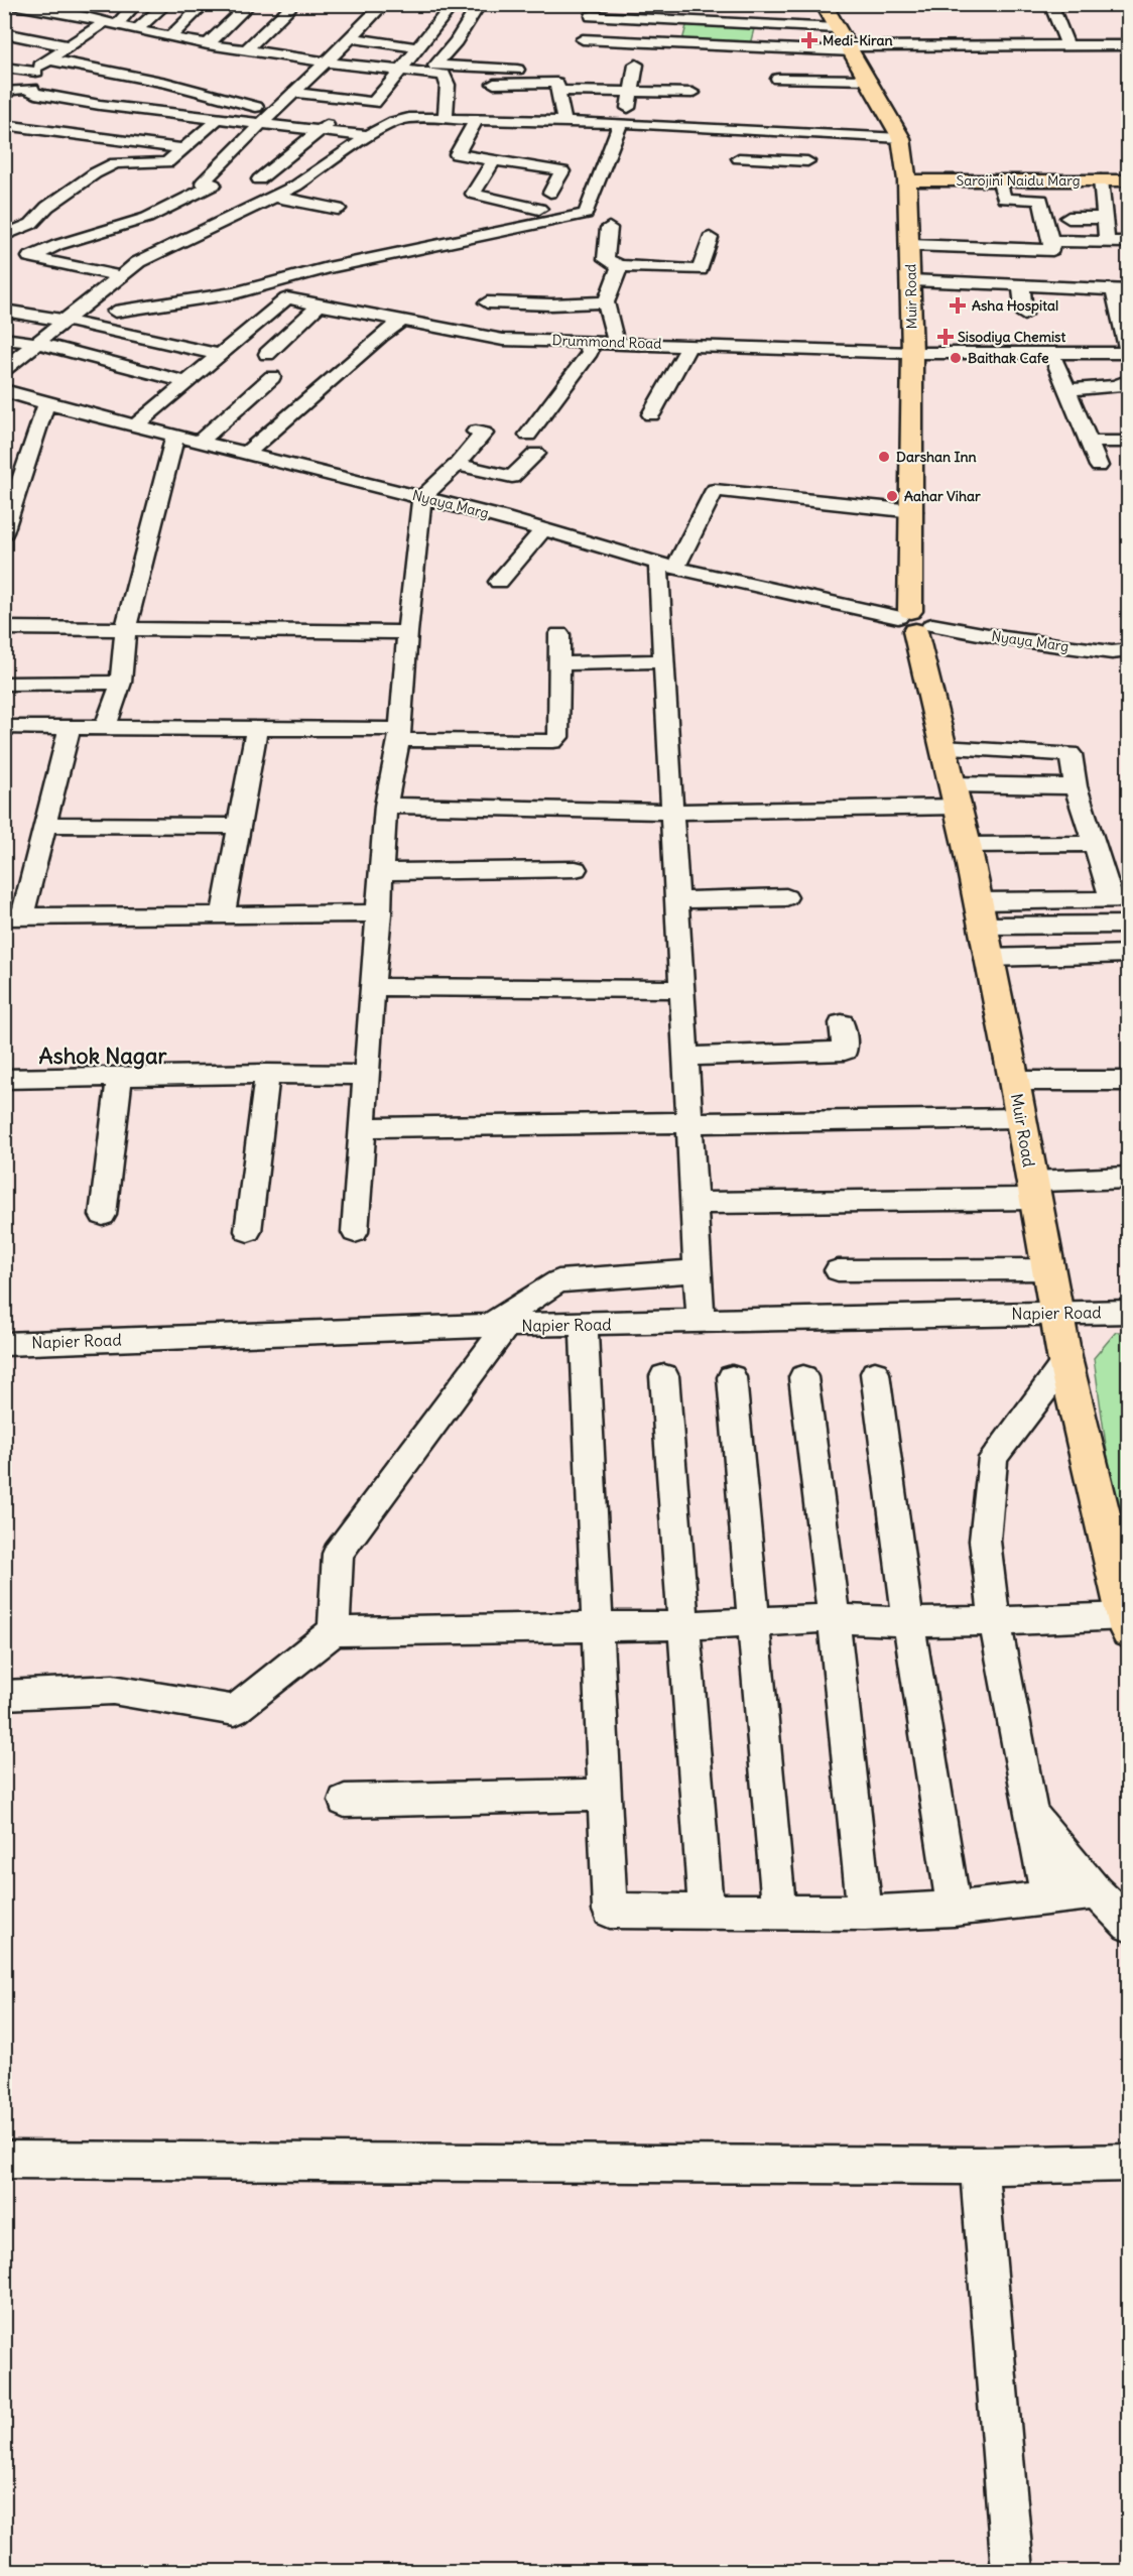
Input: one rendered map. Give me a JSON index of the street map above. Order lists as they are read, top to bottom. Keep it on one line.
{"streets":{"main road":["Sarojini Naidu Marg","Muir Road"],"street":["Drummond Road","Nyaya Marg","Napier Road"]},"crossings":[["Sarojini Naidu Marg","Muir Road"],["Muir Road","Drummond Road"],["Muir Road","Nyaya Marg"],["Muir Road","Napier Road"],["Drummond Road","Nyaya Marg"]],"districts":["Ashok Nagar"],"places":{"health":["Medi-Kiran","Asha Hospital","Sisodiya Chemist"],"other":["Baithak Cafe","Darshan Inn","Aahar Vihar"]}}
